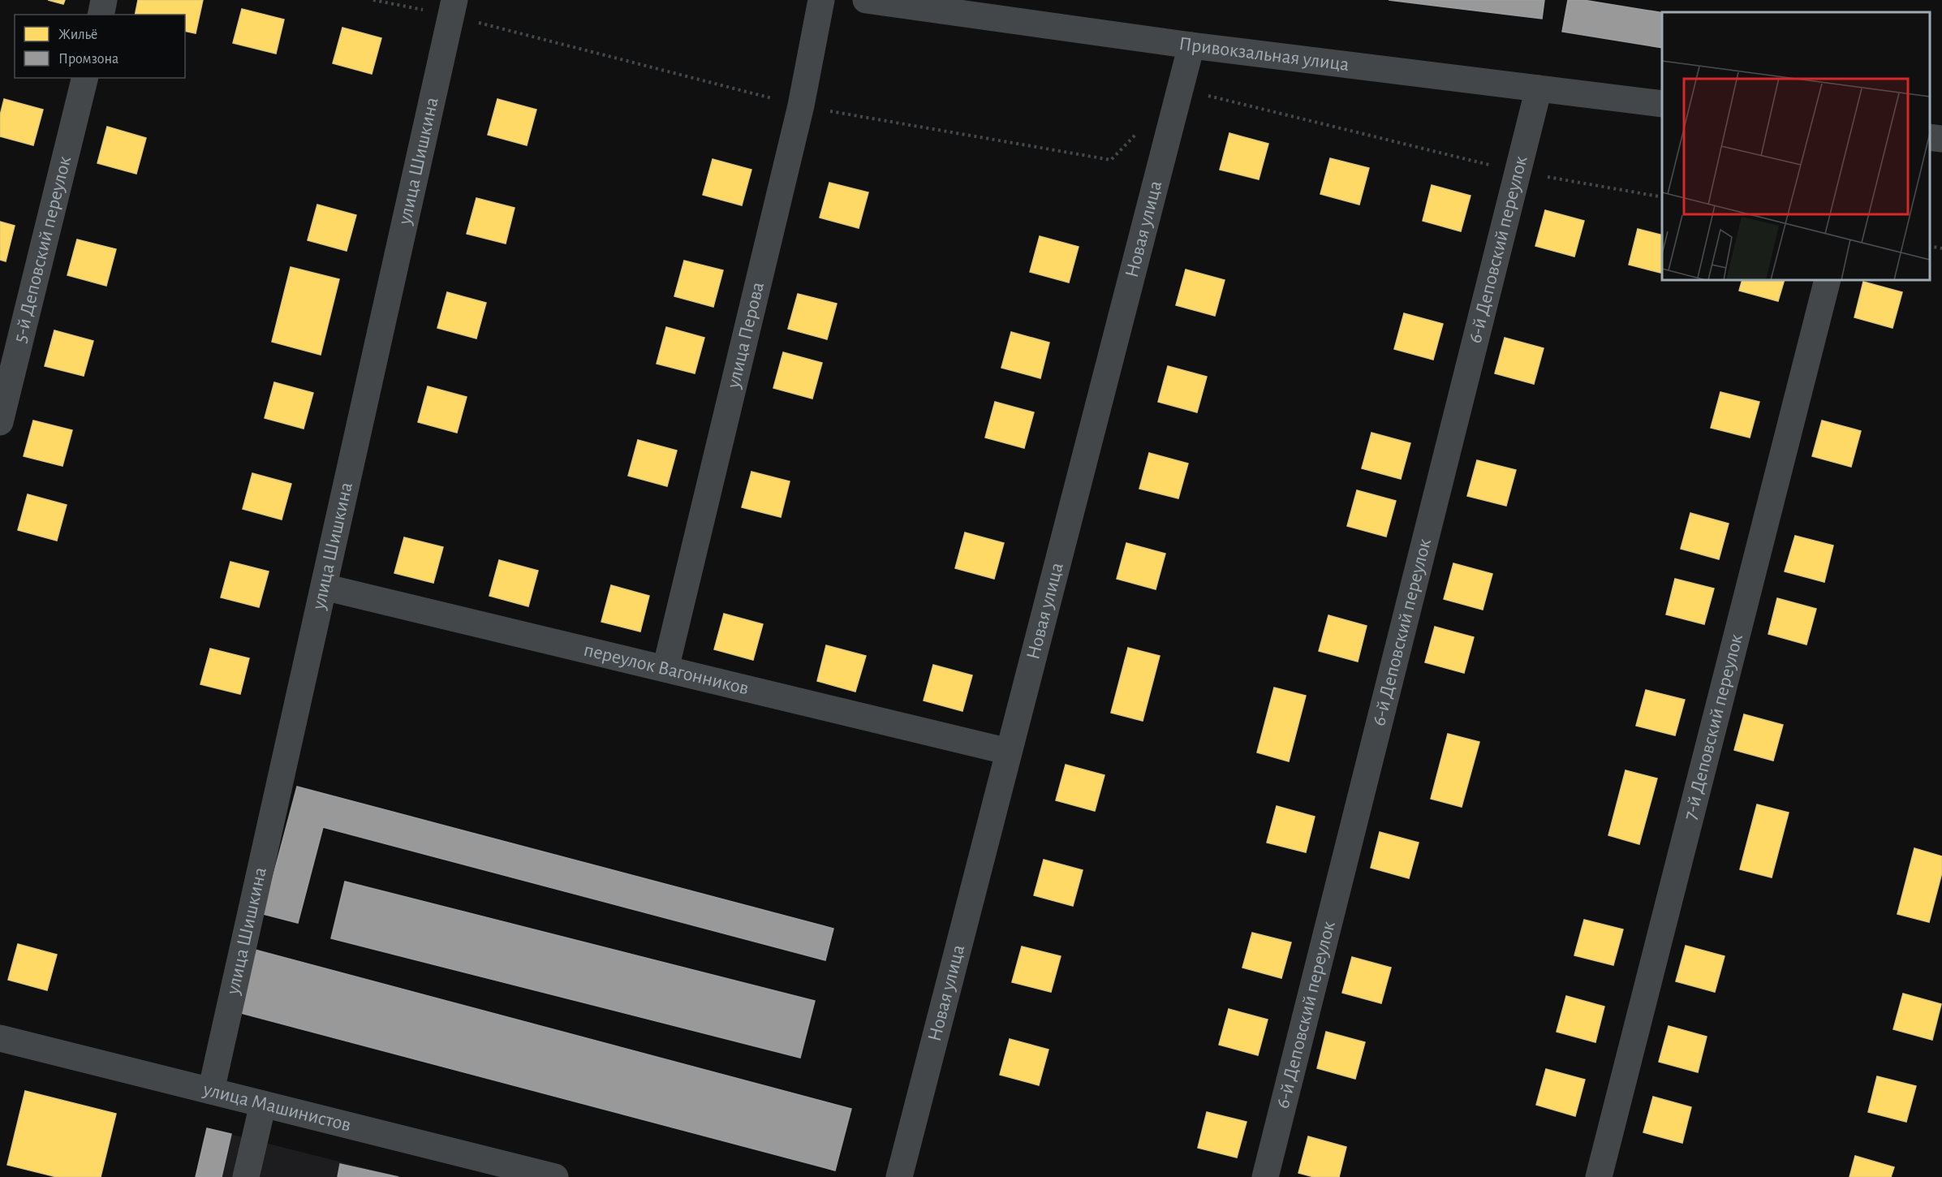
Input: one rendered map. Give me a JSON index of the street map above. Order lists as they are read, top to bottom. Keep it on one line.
{"streets":{"street":["Привокзальная улица","улица Шишкина","Новая улица","5-й Деповский переулок","6-й Деповский переулок","улица Перова","переулок Вагонников","7-й Деповский переулок","улица Машинистов"]},"crossings":[["Привокзальная улица","Новая улица"],["Привокзальная улица","6-й Деповский переулок"],["улица Шишкина","переулок Вагонников"],["улица Шишкина","улица Машинистов"],["Новая улица","переулок Вагонников"],["улица Перова","переулок Вагонников"]],"legend":["Жильё","Промзона"]}
